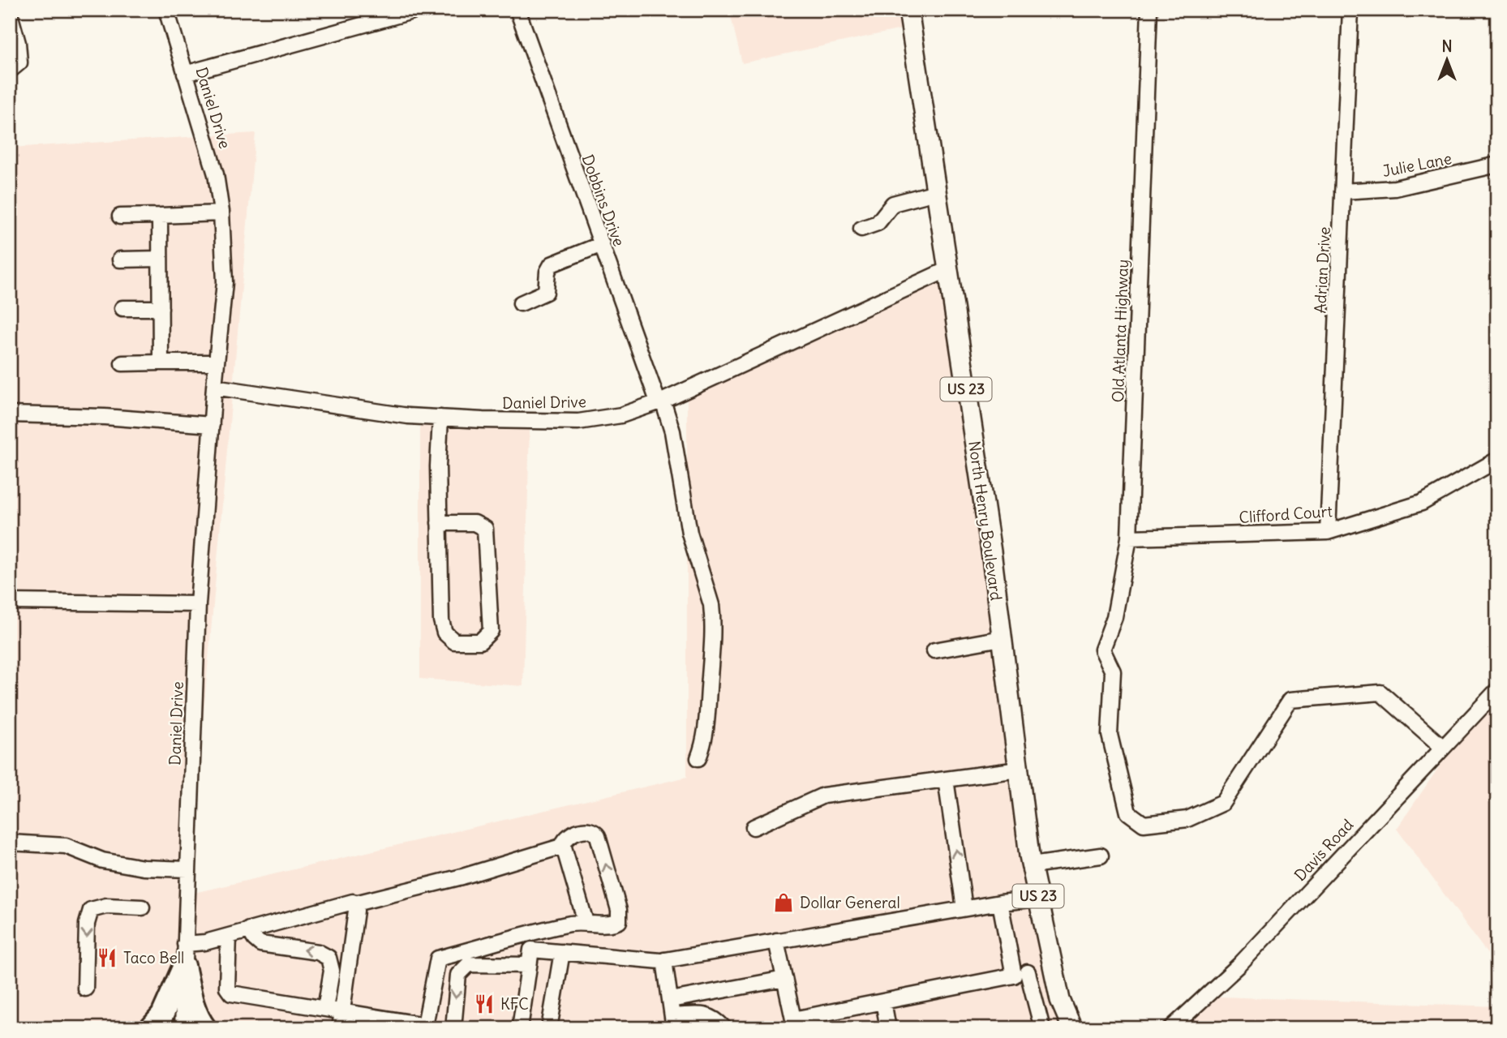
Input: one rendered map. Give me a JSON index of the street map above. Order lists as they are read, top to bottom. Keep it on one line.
{"streets":{"main road":["US 23","North Henry Boulevard"],"street":["Daniel Drive","Julie Lane","Dobbins Drive","Adrian Drive","Old Atlanta Highway","Clifford Court","Davis Road"]},"crossings":[["Daniel Drive","Dobbins Drive"],["Daniel Drive","North Henry Boulevard"],["Julie Lane","Adrian Drive"],["Adrian Drive","Clifford Court"],["Old Atlanta Highway","Clifford Court"],["Old Atlanta Highway","Davis Road"]],"places":{"shop":["Dollar General"],"restaurant":["Taco Bell","KFC"]},"north":"top"}
